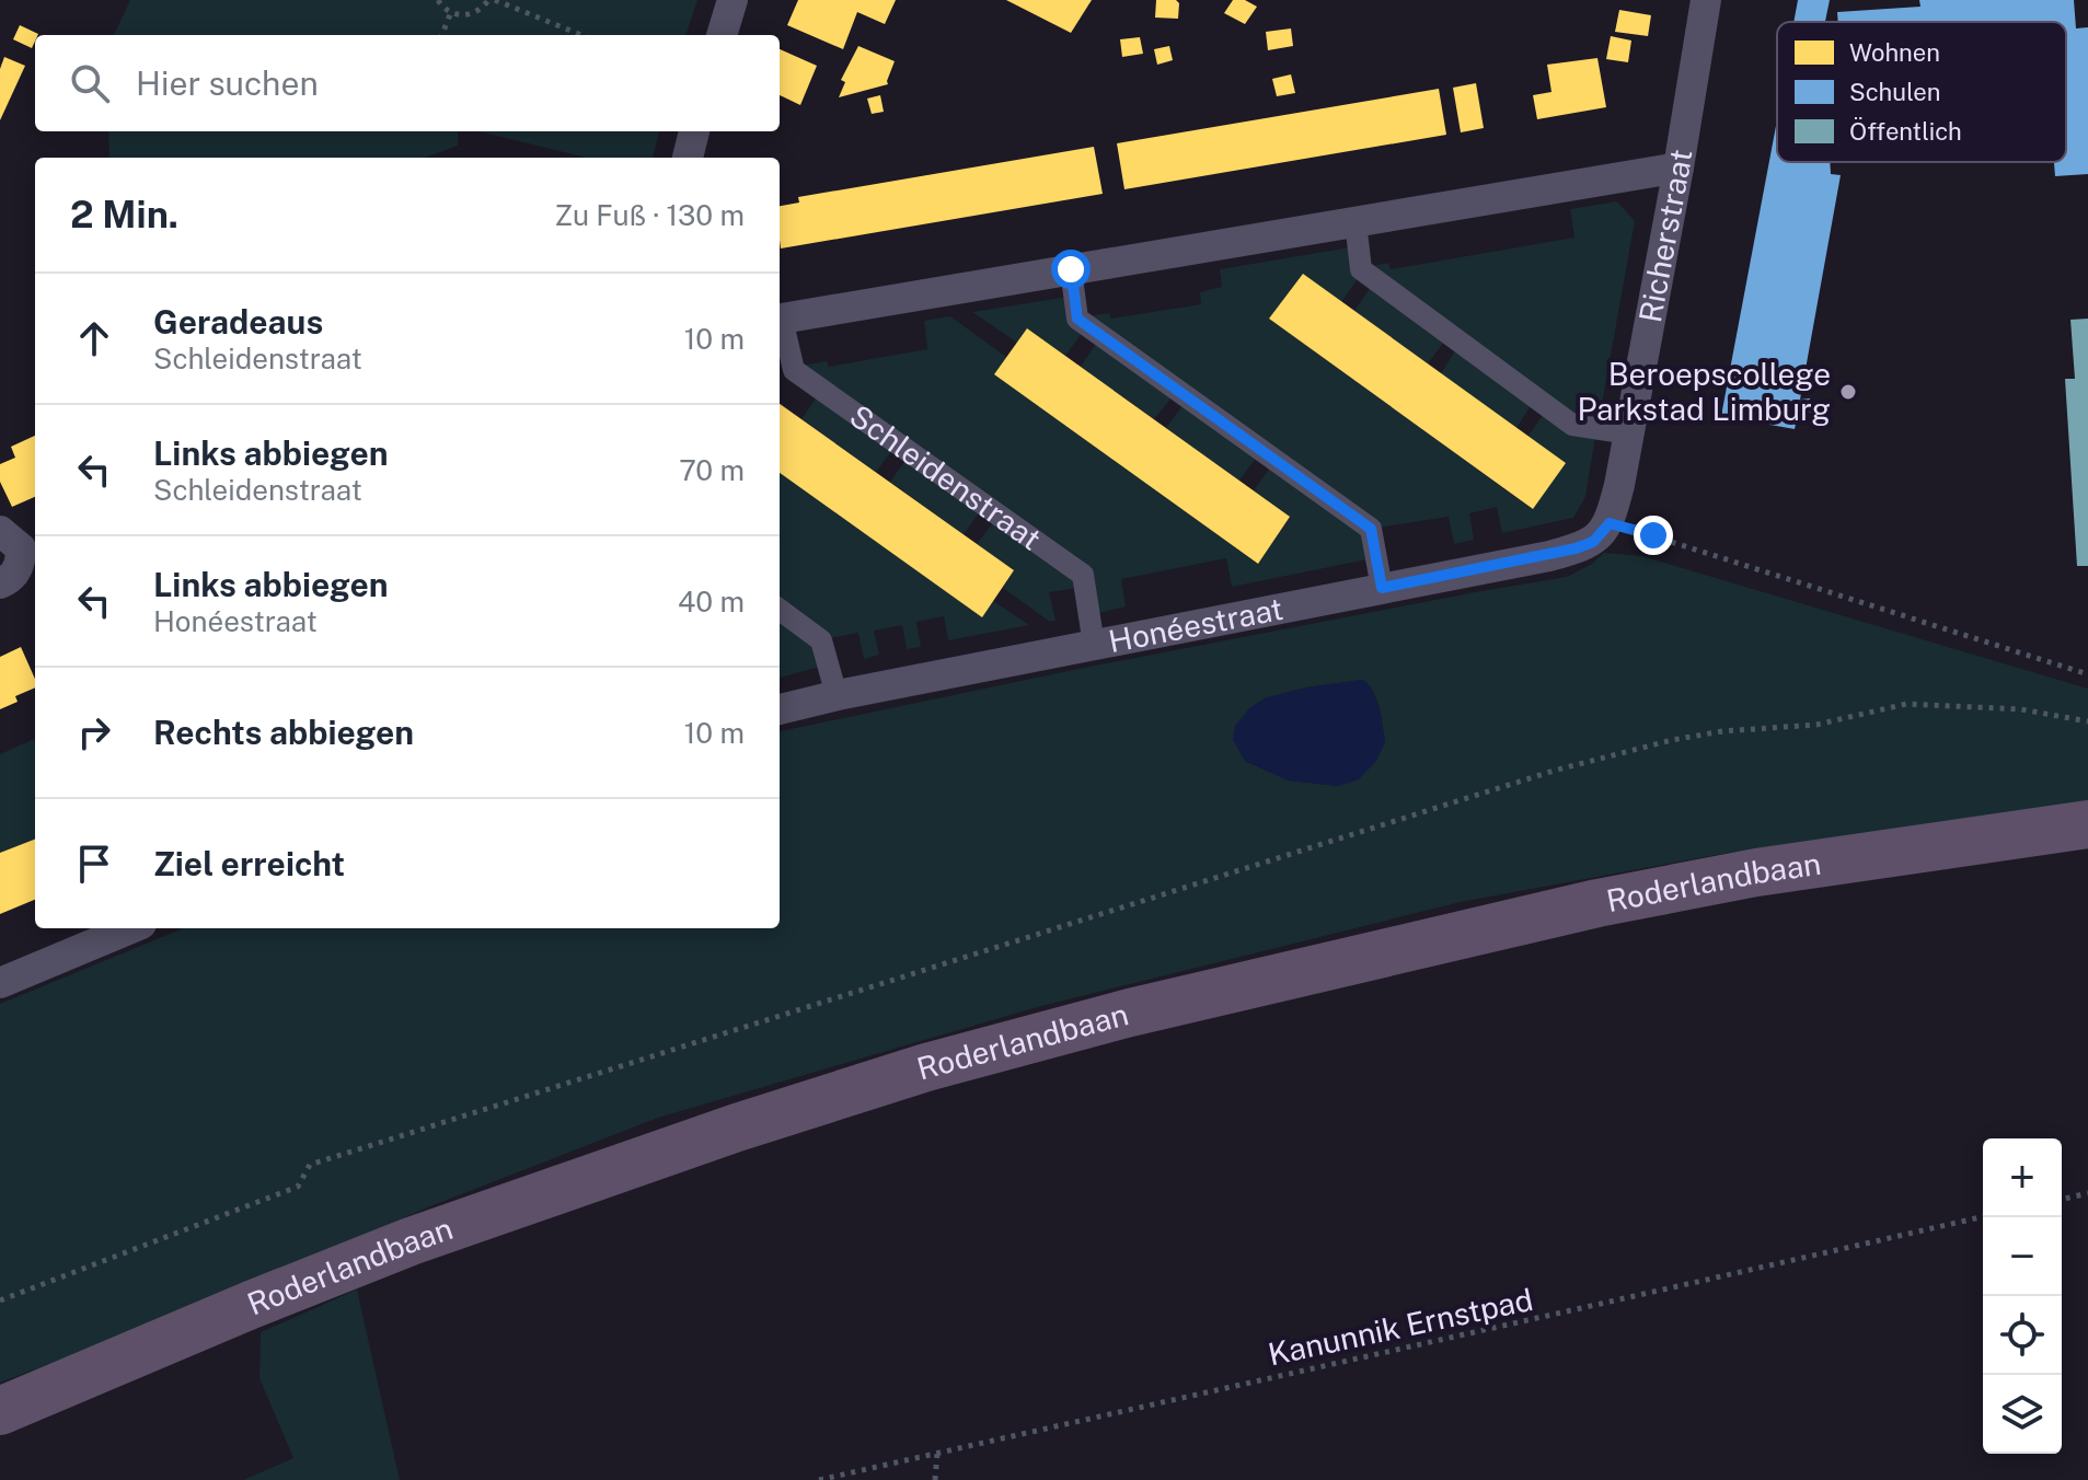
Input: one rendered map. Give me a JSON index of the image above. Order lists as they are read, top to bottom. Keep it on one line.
{"streets":{"main road":["Roderlandbaan"],"street":["Richerstraat","Schleidenstraat","Honéestraat"],"path":["Kanunnik Ernstpad"]},"crossings":[["Richerstraat","Schleidenstraat"],["Richerstraat","Honéestraat"],["Schleidenstraat","Honéestraat"]],"places":["Beroepscollege Parkstad Limburg"],"legend":["Wohnen","Schulen","Öffentlich"],"page":{"search":"Hier suchen","heading":["2 Min.","Zu Fuß · 130 m"],"list":[["Geradeaus","Schleidenstraat","10 m"],["Links abbiegen","Schleidenstraat","70 m"],["Links abbiegen","Honéestraat","40 m"],["Rechts abbiegen","10 m"],"Ziel erreicht"],"map_buttons":["+","−"]}}
